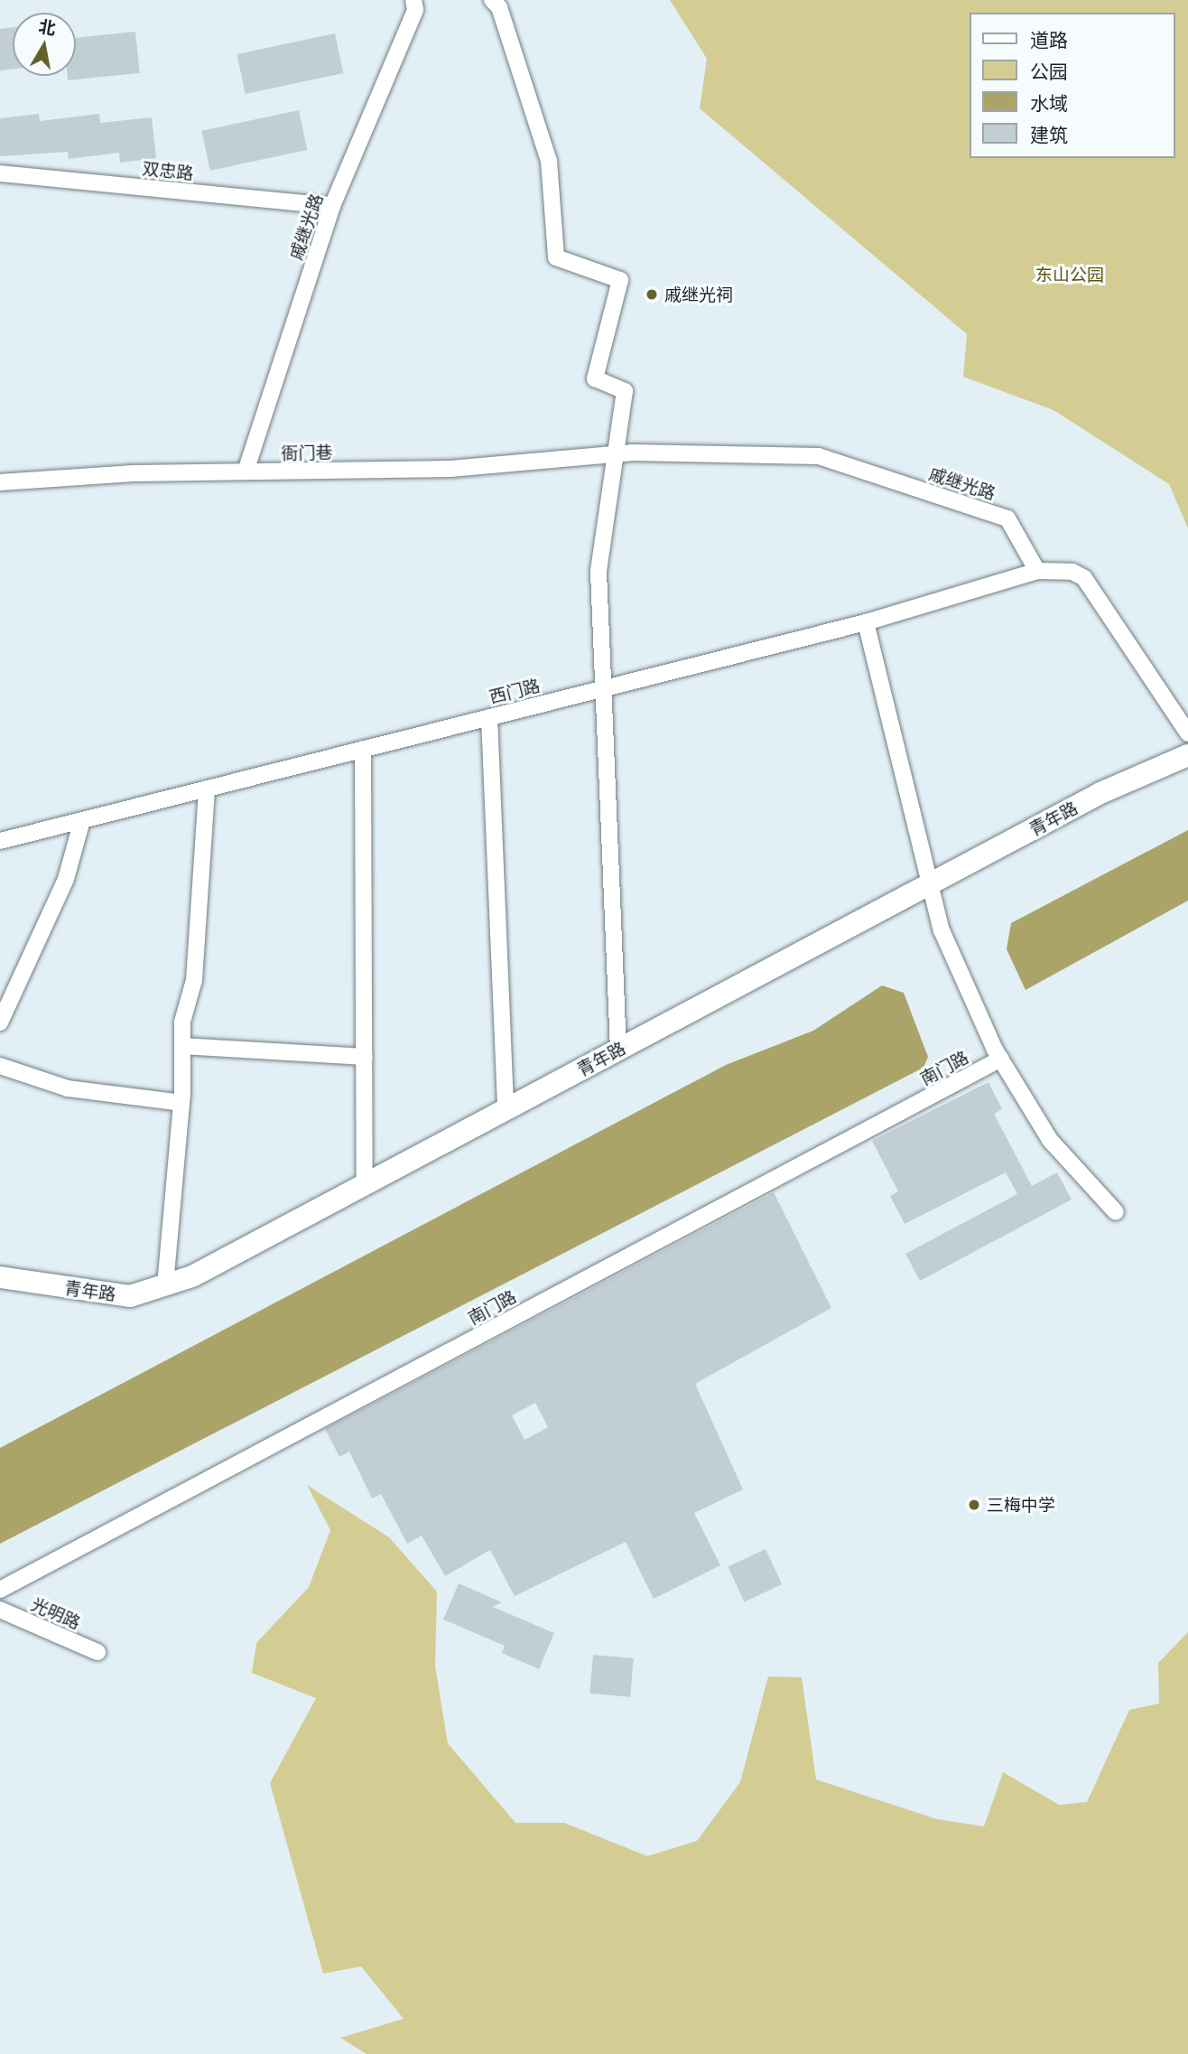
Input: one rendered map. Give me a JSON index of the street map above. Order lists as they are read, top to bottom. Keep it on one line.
{"streets":{"main road":["青年路"],"street":["双忠路","戚继光路","衙门巷","西门路","南门路","光明路"]},"crossings":[["双忠路","戚继光路"],["戚继光路","衙门巷"],["戚继光路","西门路"]],"parks":["东山公园"],"places":["戚继光祠","三梅中学"],"legend":["道路","公园","水域","建筑"],"north":"top"}
